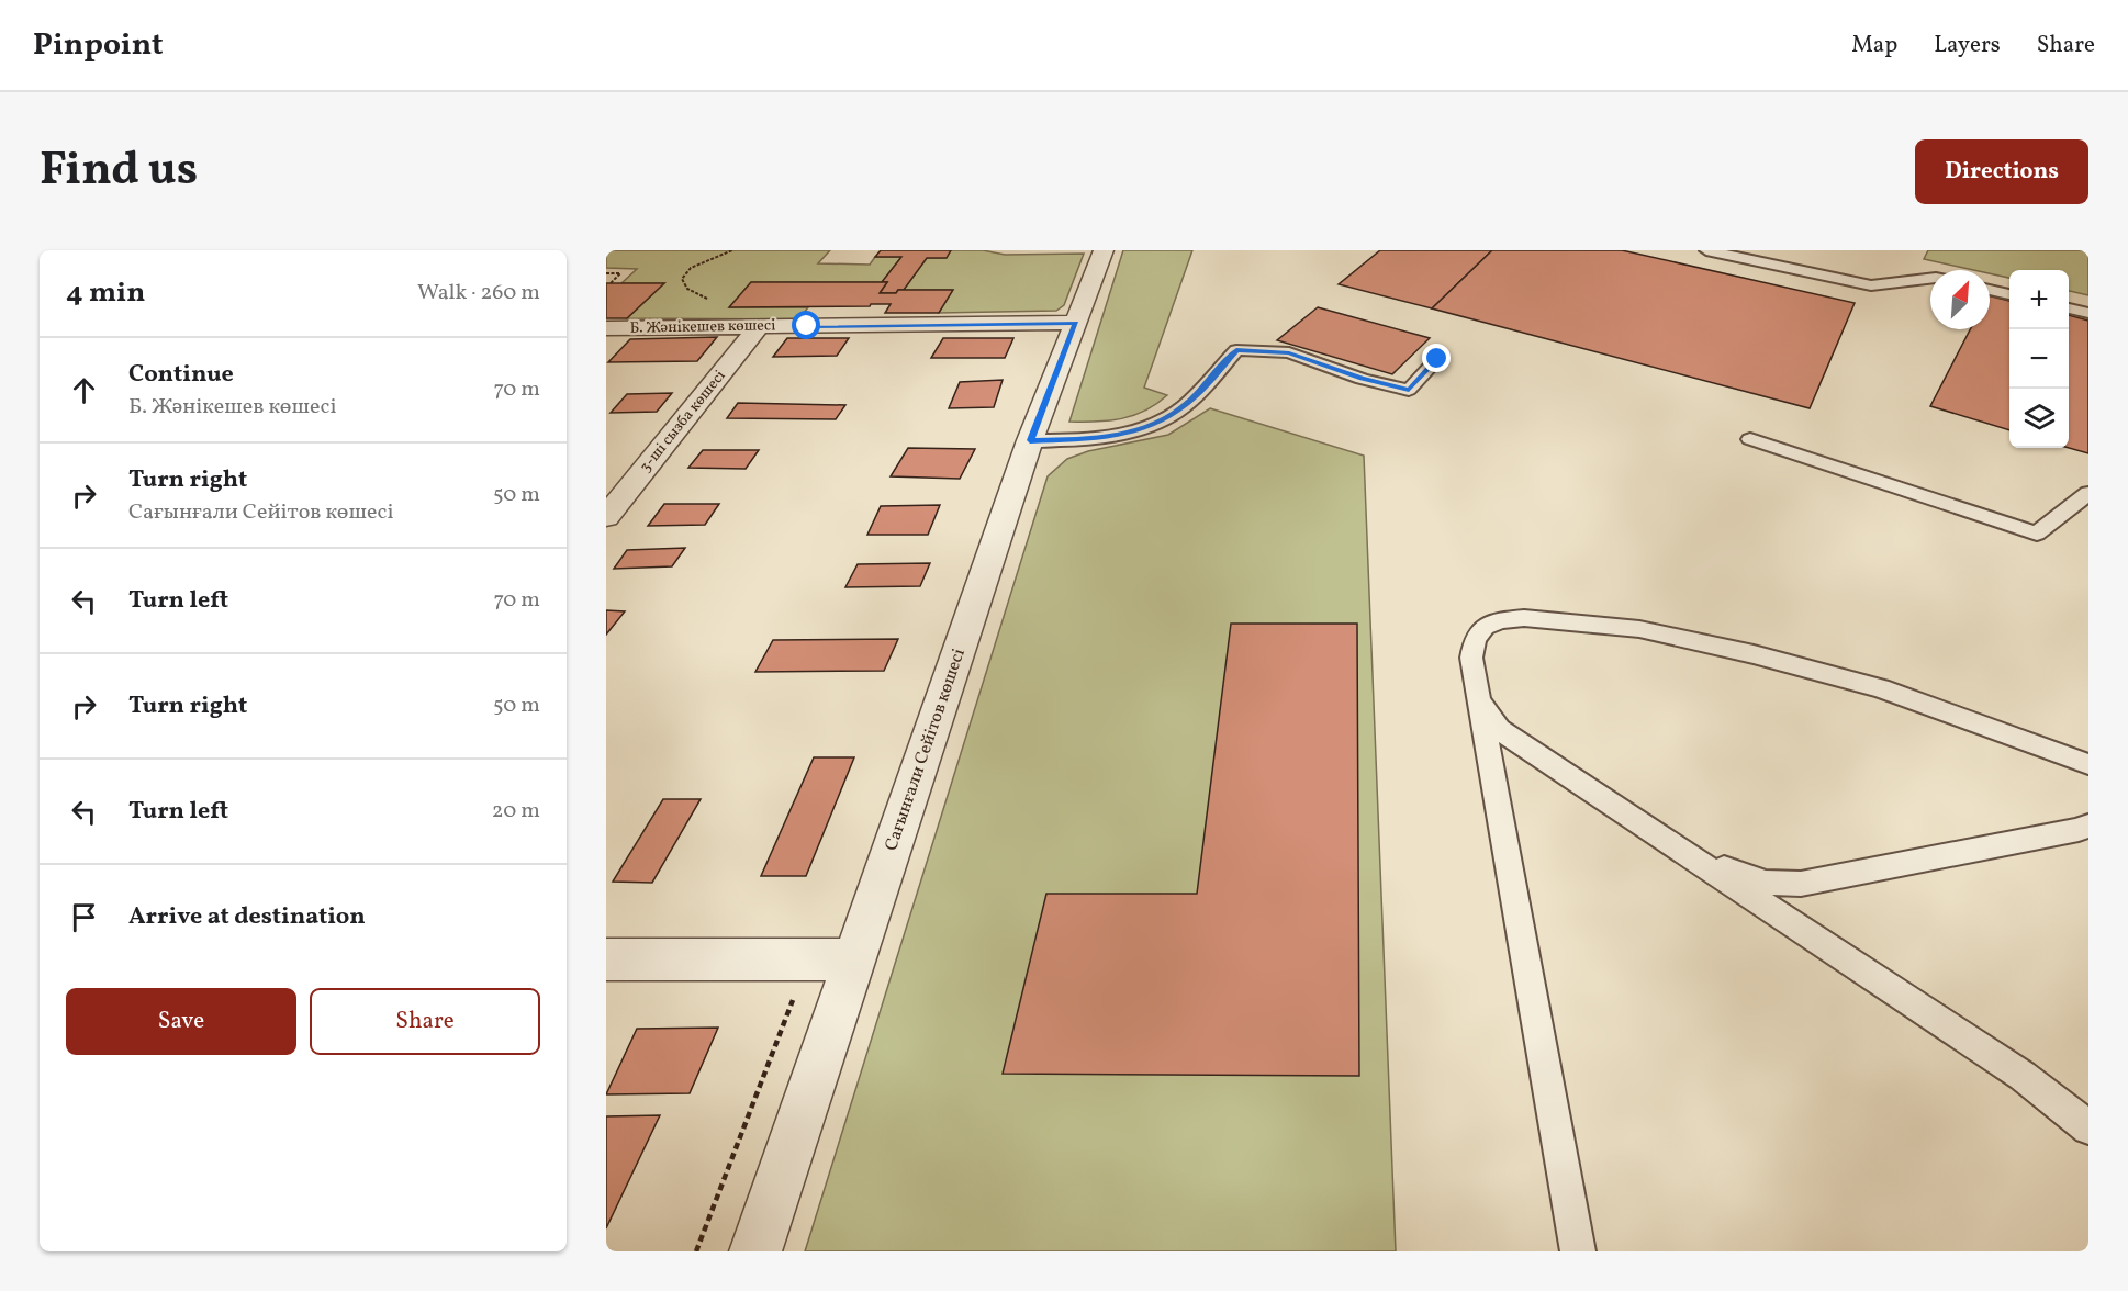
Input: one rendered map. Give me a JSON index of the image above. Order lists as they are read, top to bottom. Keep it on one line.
{"streets":{"street":["Б. Жәнікешев көшесі","3-ші сызба көшесі","Сағынғали Сейітов көшесі"]},"crossings":[["Б. Жәнікешев көшесі","3-ші сызба көшесі"],["Б. Жәнікешев көшесі","Сағынғали Сейітов көшесі"]],"north":"top right","page":{"header":"Pinpoint","nav":["Map","Layers","Share"],"title":"Find us","buttons":["Directions",["Save","Share"]],"heading":["4 min","Walk · 260 m"],"map_buttons":["+","−"],"list":[["Continue","Б. Жәнікешев көшесі","70 m"],["Turn right","Сағынғали Сейітов көшесі","50 m"],["Turn left","70 m"],["Turn right","50 m"],["Turn left","20 m"],"Arrive at destination"]}}
